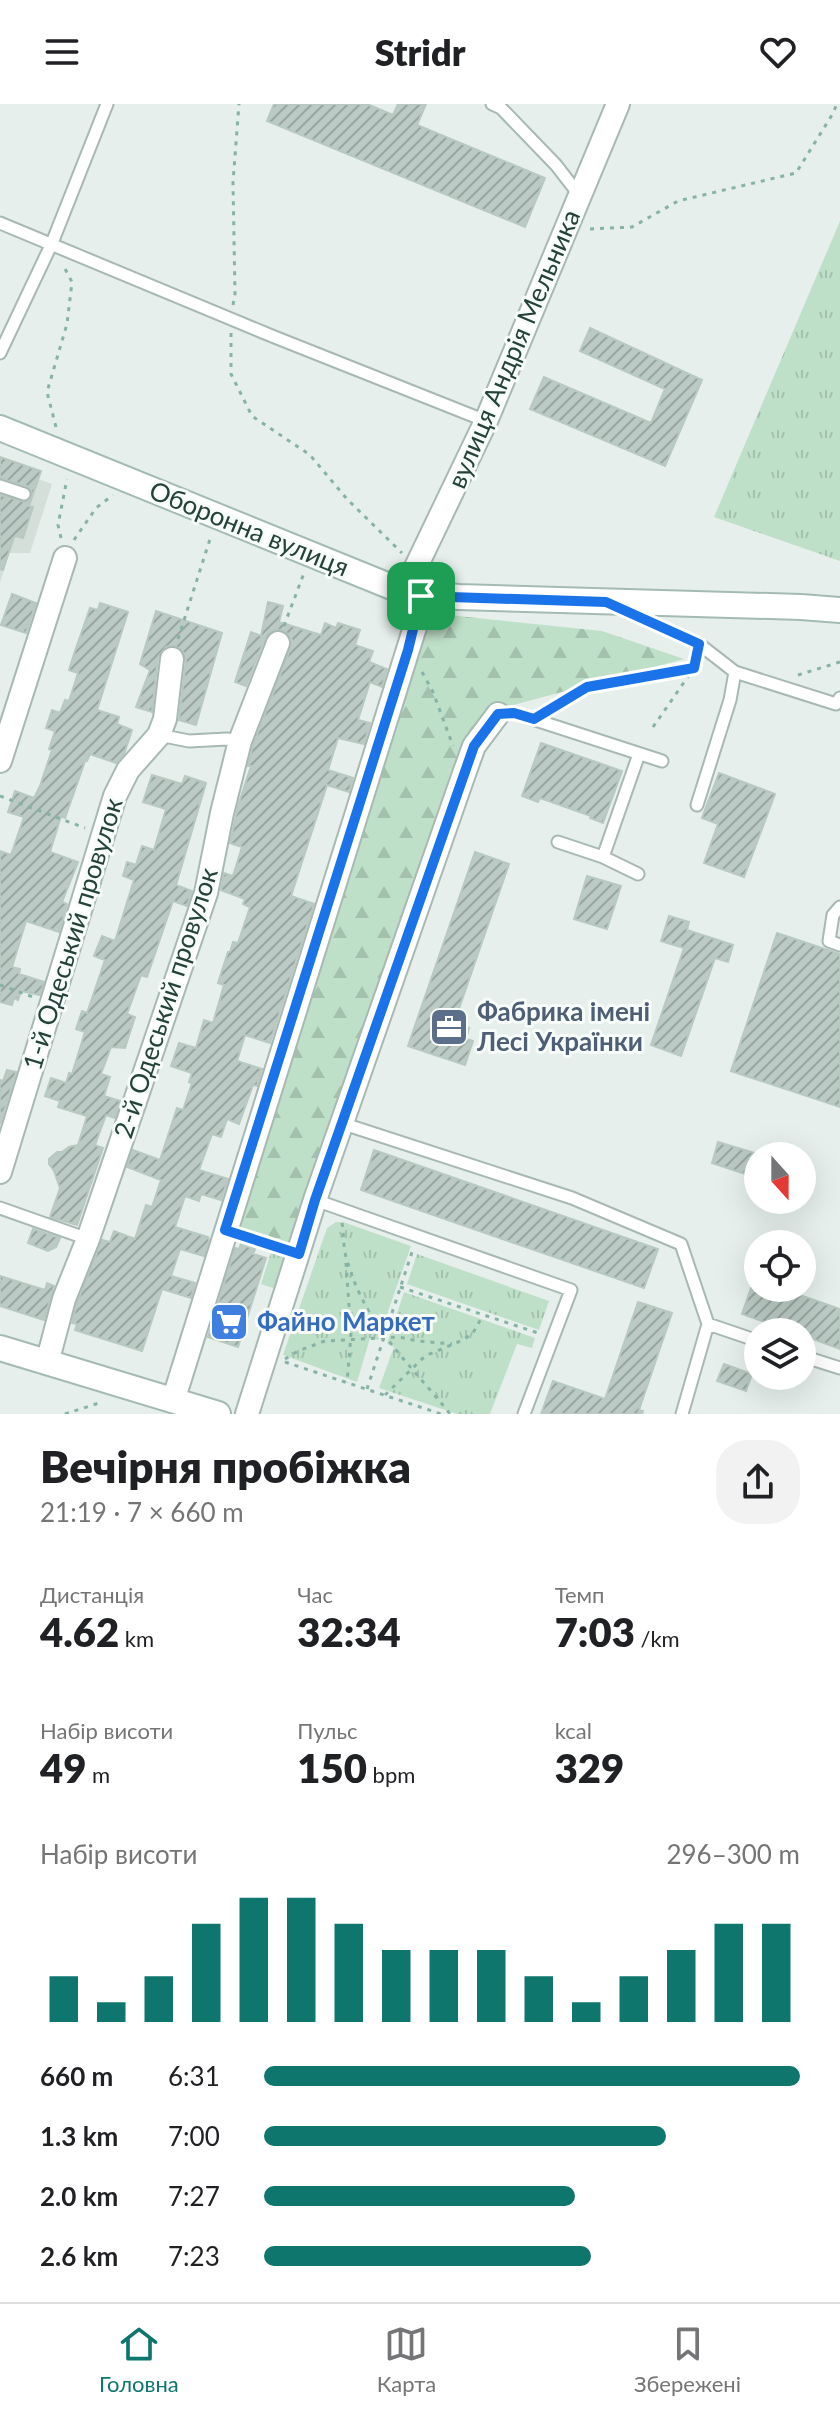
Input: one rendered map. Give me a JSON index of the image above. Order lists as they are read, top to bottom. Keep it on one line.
{"streets":{"street":["вулиця Андрія Мельника","Оборонна вулиця","1-й Одеський провулок","2-й Одеський провулок"]},"crossings":[["вулиця Андрія Мельника","Оборонна вулиця"]],"places":{"office":["Фабрика імені Лесі Українки"],"supermarket":["Файно Маркет"]},"north":"bottom","page":{"header":"Stridr","heading":["Вечірня пробіжка","21:19 · 7 × 660 m"],"stats":[["Дистанція","4.62 km"],["Час","32:34"],["Темп","7:03 /km"],["Набір висоти","49 m"],["Пульс","150 bpm"],["kcal","329"]],"chart":["Набір висоти","296–300 m"],"list":[{"name":"660 m","note":"6:31"},{"name":"1.3 km","note":"7:00"},{"name":"2.0 km","note":"7:27"},{"name":"2.6 km","note":"7:23"}],"tabs":["Головна","Карта","Збережені"]}}
